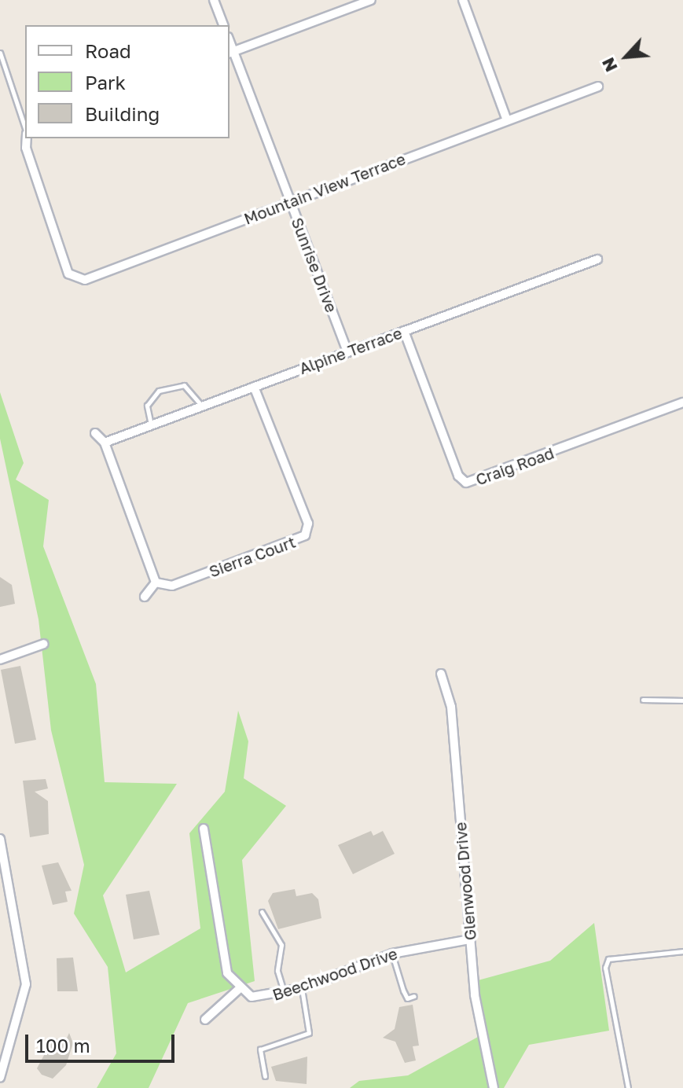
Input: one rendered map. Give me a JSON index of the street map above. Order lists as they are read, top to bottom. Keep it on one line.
{"streets":{"street":["Mountain View Terrace","Sunrise Drive","Alpine Terrace","Craig Road","Sierra Court","Glenwood Drive","Beechwood Drive"]},"crossings":[["Mountain View Terrace","Sunrise Drive"],["Sunrise Drive","Alpine Terrace"],["Alpine Terrace","Craig Road"],["Alpine Terrace","Sierra Court"],["Glenwood Drive","Beechwood Drive"]],"legend":["Road","Park","Building"],"scale_bar":"100 m","north":"bottom left"}
